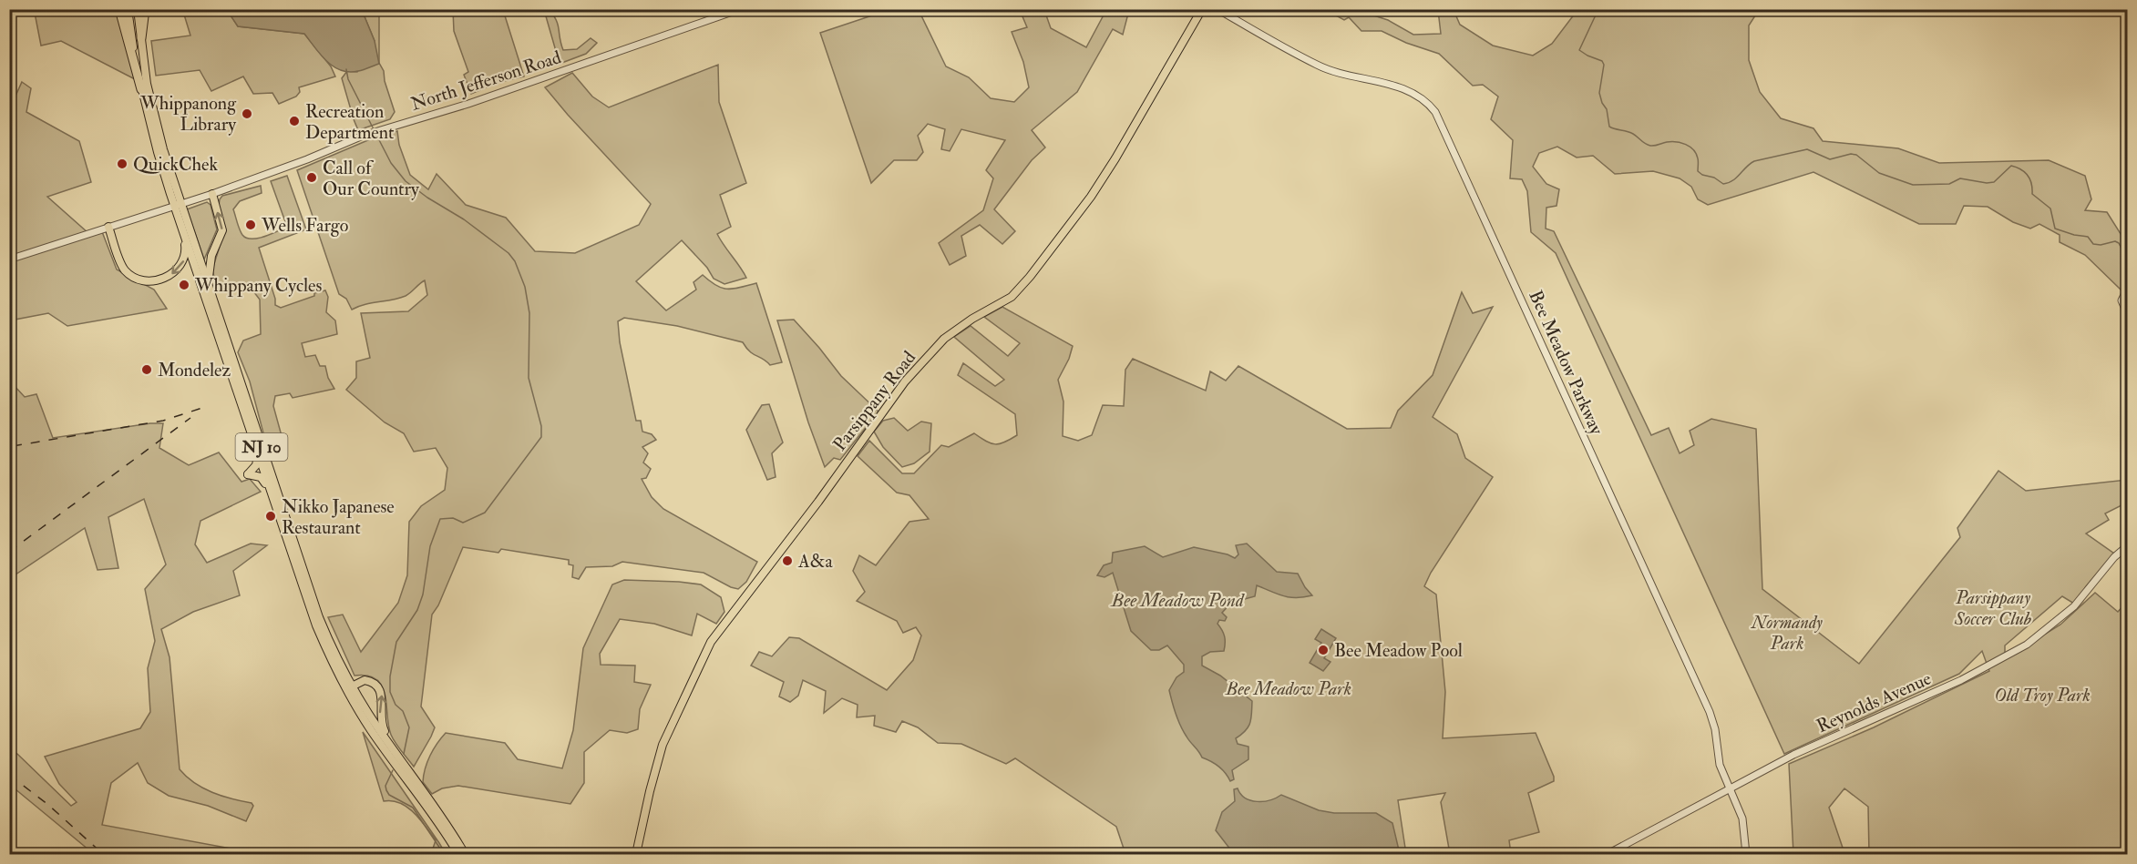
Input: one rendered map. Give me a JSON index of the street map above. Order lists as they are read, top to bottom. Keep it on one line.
{"streets":{"main road":["Parsippany Road","NJ 10"],"street":["North Jefferson Road","Bee Meadow Parkway","Reynolds Avenue"]},"crossings":[["North Jefferson Road","NJ 10"],["Bee Meadow Parkway","Reynolds Avenue"]],"water":["Bee Meadow Pond"],"parks":["Parsippany Soccer Club","Normandy Park","Bee Meadow Park","Old Troy Park"],"places":["Whippanong Library","Recreation Department","QuickChek","Call of Our Country","Wells Fargo","Whippany Cycles","Mondelez","Nikko Japanese Restaurant","A&a","Bee Meadow Pool"]}
